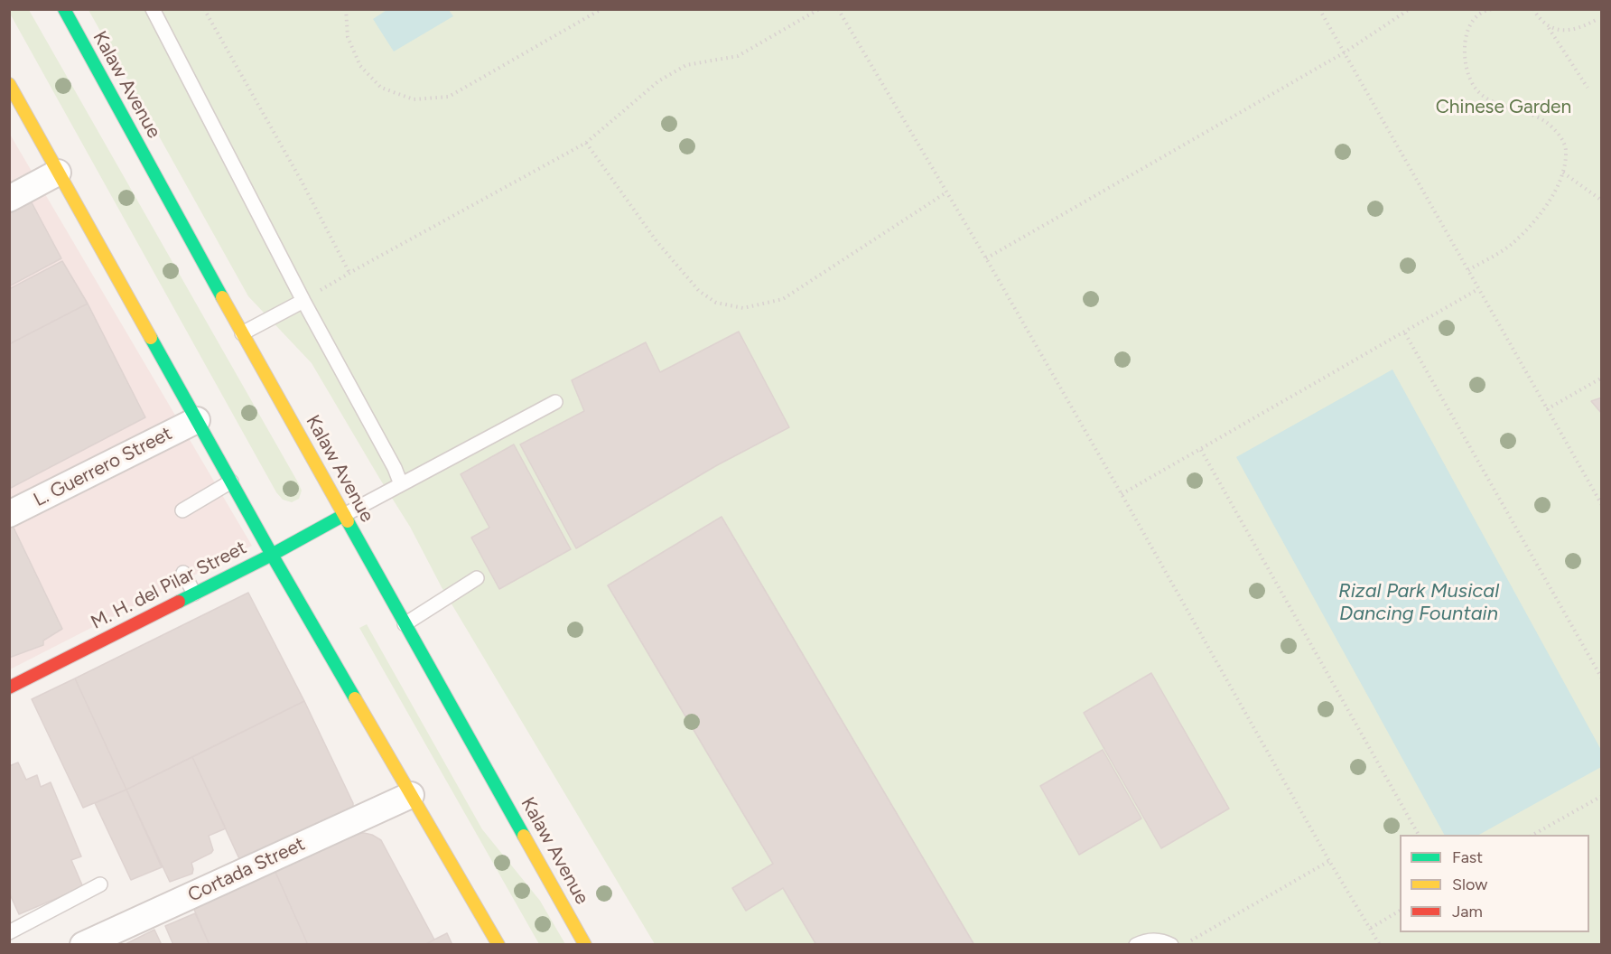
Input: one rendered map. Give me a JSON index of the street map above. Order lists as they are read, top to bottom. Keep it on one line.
{"streets":{"street":["Kalaw Avenue","L. Guerrero Street","M. H. del Pilar Street","Cortada Street"]},"crossings":[["Kalaw Avenue","M. H. del Pilar Street"]],"water":["Rizal Park Musical Dancing Fountain"],"parks":["Chinese Garden"],"legend":["Fast","Slow","Jam"]}
